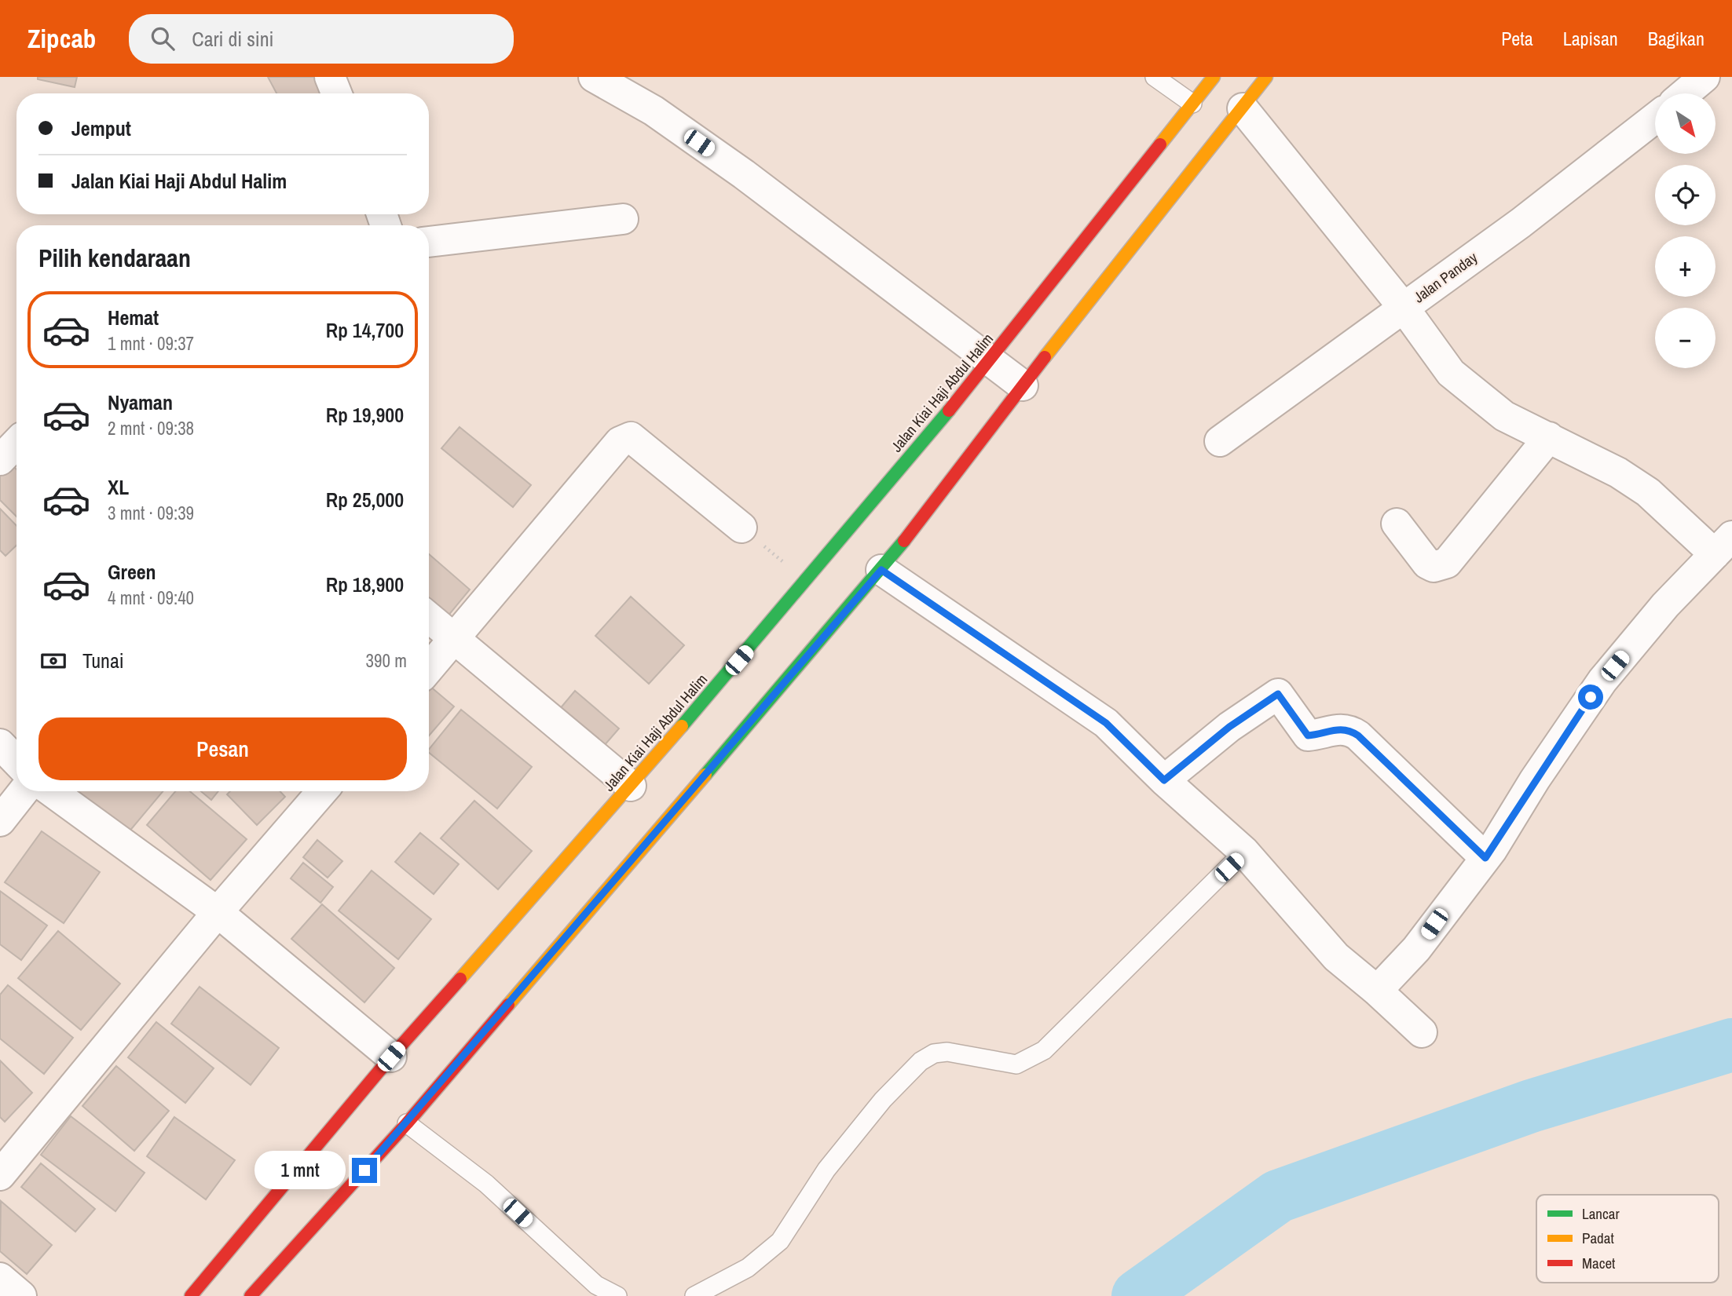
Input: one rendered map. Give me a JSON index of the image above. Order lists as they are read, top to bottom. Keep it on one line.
{"streets":{"main road":["Jalan Kiai Haji Abdul Halim"],"street":["Jalan Panday"]},"legend":["Lancar","Padat","Macet"],"north":"bottom right","page":{"header":"Zipcab","search":"Cari di sini","nav":["Peta","Lapisan","Bagikan"],"map_buttons":["+","−"],"banner":["Jemput","Jalan Kiai Haji Abdul Halim"],"heading":"Pilih kendaraan","list":[{"name":"Hemat","note":"1 mnt · 09:37","value":"Rp 14,700"},{"name":"Nyaman","note":"2 mnt · 09:38","value":"Rp 19,900"},{"name":"XL","note":"3 mnt · 09:39","value":"Rp 25,000"},{"name":"Green","note":"4 mnt · 09:40","value":"Rp 18,900"}],"pay":["Tunai","390 m"],"buttons":"Pesan","bubble":"1 mnt"}}
